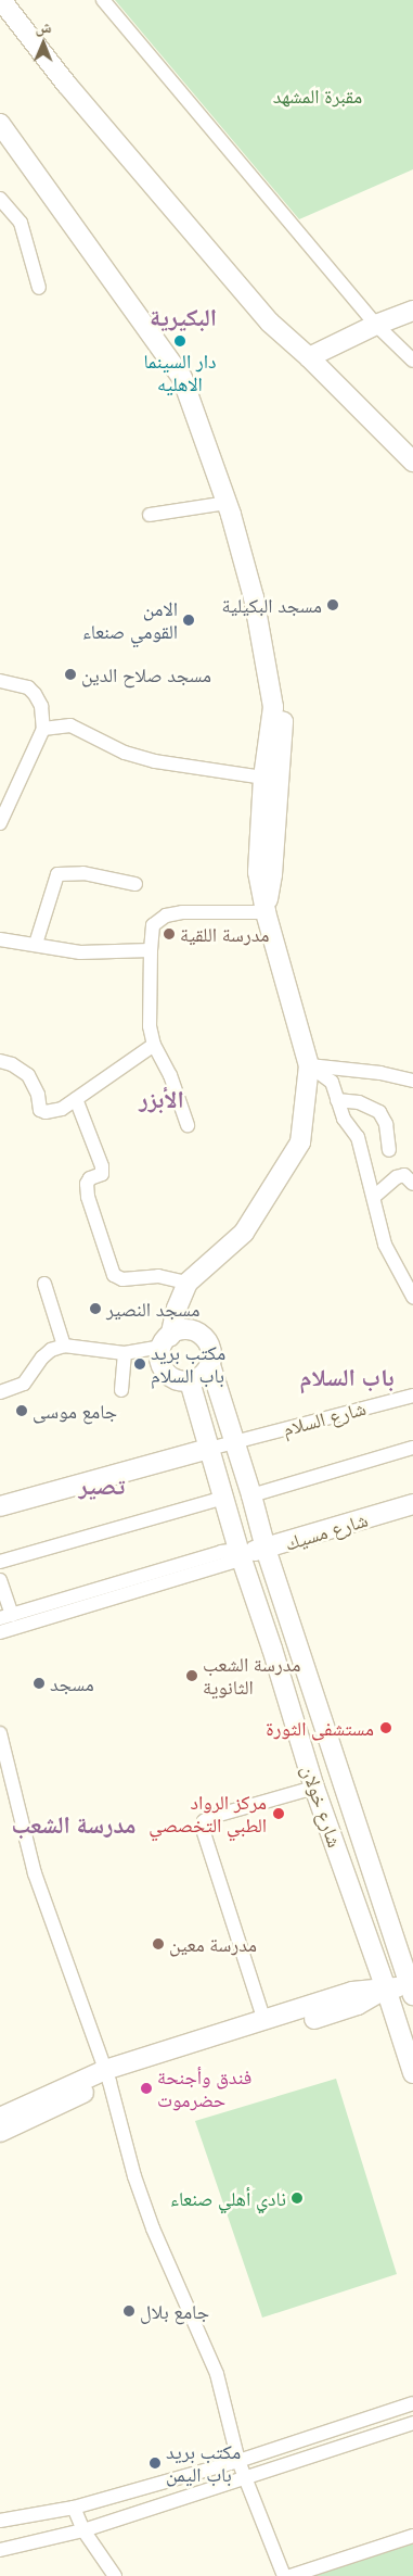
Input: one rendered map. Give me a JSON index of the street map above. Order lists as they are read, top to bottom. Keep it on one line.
{"streets":{"street":["شارع السلام","شارع مسيك","شارع خولان"]},"crossings":[["شارع السلام","شارع خولان"],["شارع مسيك","شارع خولان"]],"districts":["البكيرية","الأبزر","باب السلام","تصير","مدرسة الشعب"],"parks":["مقبرة المشهد"],"places":["دار السينما الاهليه","مسجد البكيلية","الامن القومي صنعاء","مسجد صلاح الدين","مدرسة اللقية","مسجد النصير","مكتب بريد باب السلام","جامع موسى","مدرسة الشعب الثانوية","مسجد","مستشفى الثورة","مركز الرواد الطبي التخصصي","مدرسة معين","فندق وأجنحة حضرموت","نادي أهلي صنعاء","جامع بلال","مكتب بريد باب اليمن"],"north":"top"}
